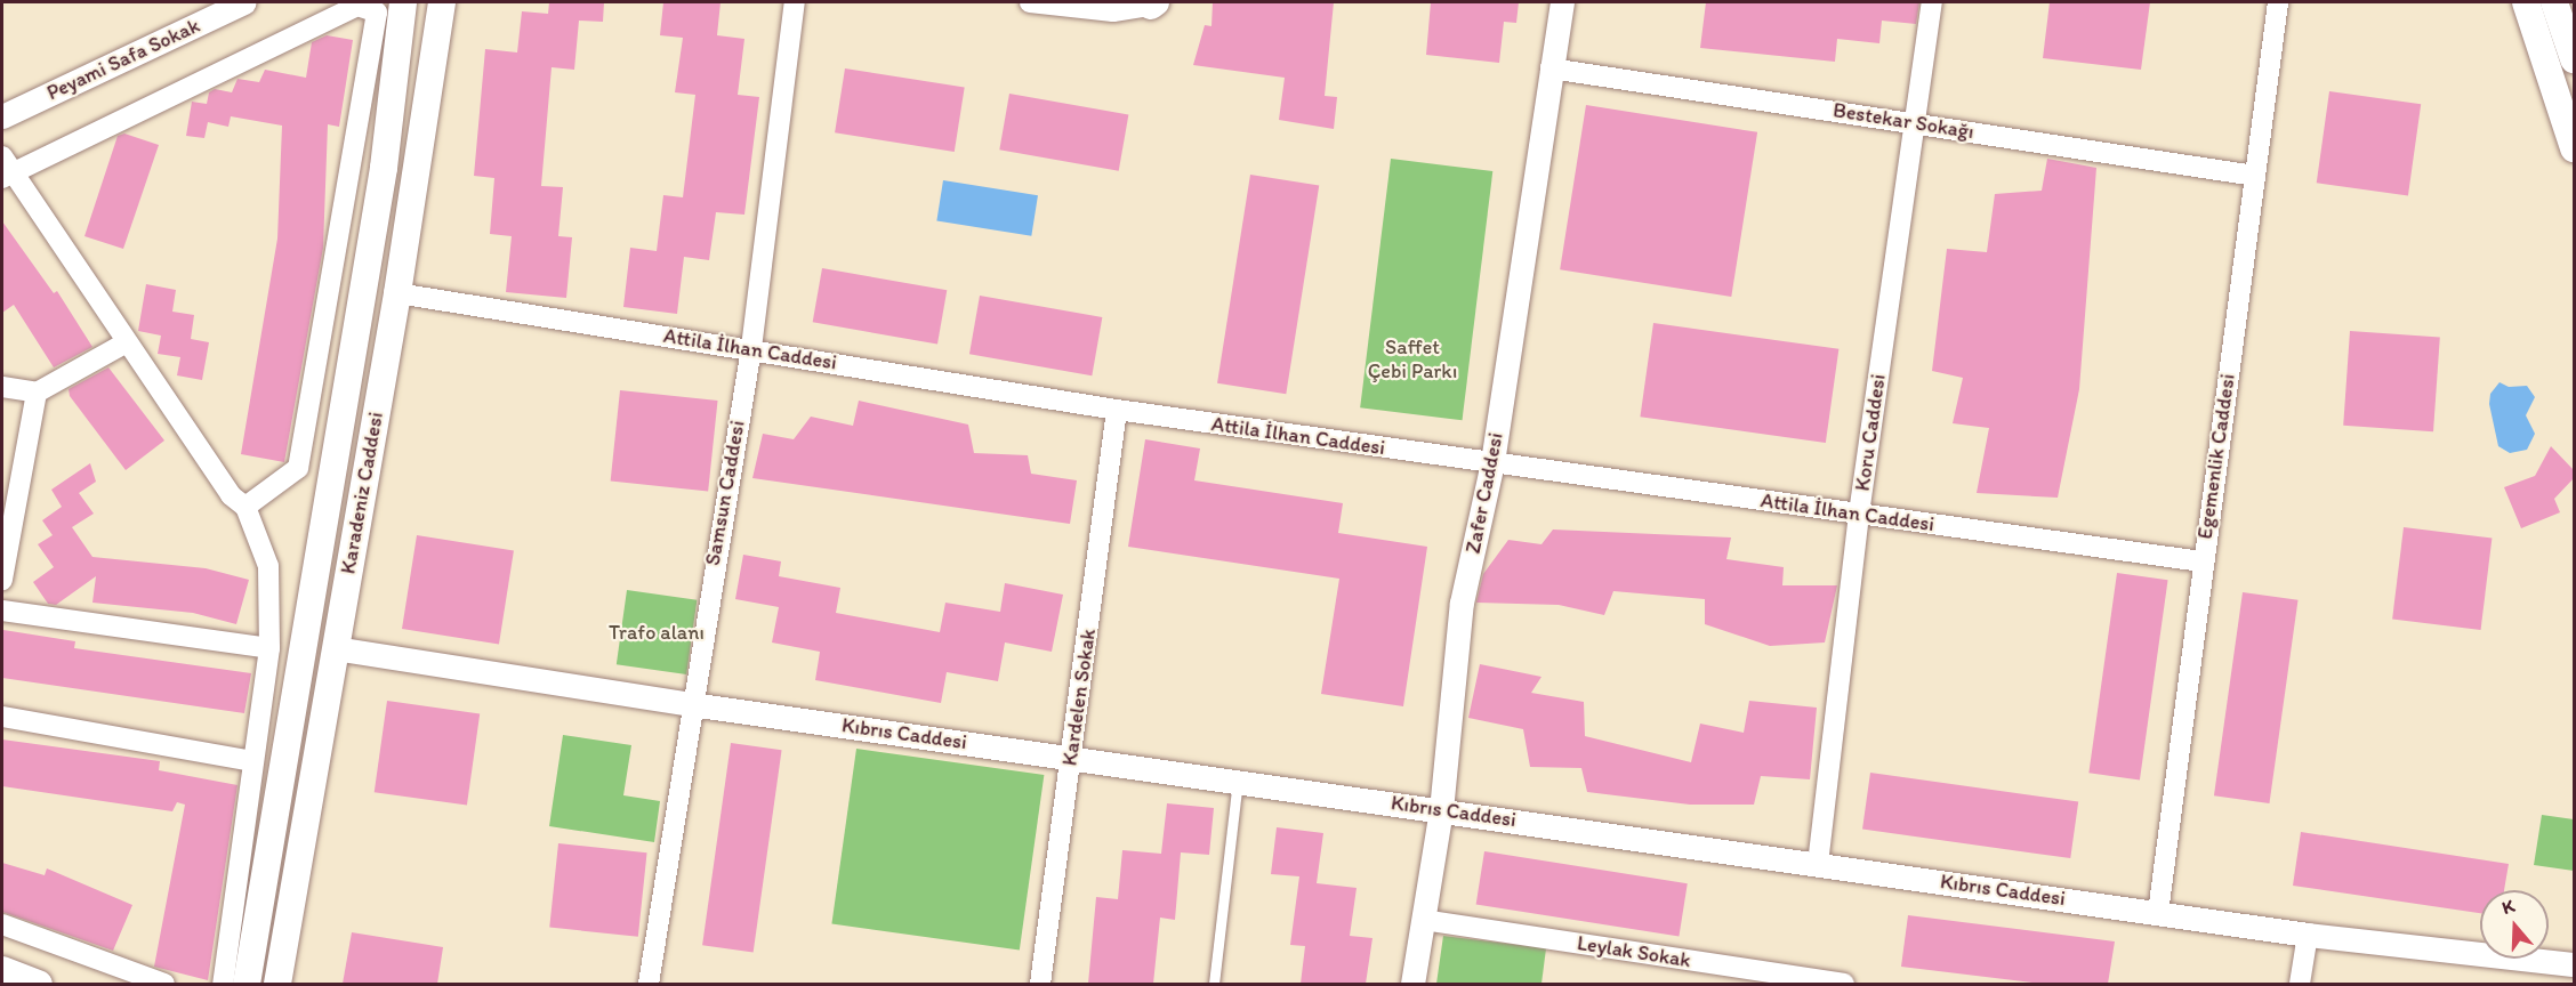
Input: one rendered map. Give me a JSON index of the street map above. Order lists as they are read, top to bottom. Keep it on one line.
{"streets":{"main road":["Karadeniz Caddesi"],"street":["Peyami Safa Sokak","Bestekar Sokağı","Attila İlhan Caddesi","Koru Caddesi","Egemenlik Caddesi","Samsun Caddesi","Zafer Caddesi","Kardelen Sokak","Kıbrıs Caddesi","Leylak Sokak"]},"crossings":[["Bestekar Sokağı","Koru Caddesi"],["Bestekar Sokağı","Egemenlik Caddesi"],["Bestekar Sokağı","Zafer Caddesi"],["Attila İlhan Caddesi","Koru Caddesi"],["Attila İlhan Caddesi","Egemenlik Caddesi"],["Attila İlhan Caddesi","Karadeniz Caddesi"],["Attila İlhan Caddesi","Samsun Caddesi"],["Attila İlhan Caddesi","Zafer Caddesi"],["Attila İlhan Caddesi","Kardelen Sokak"],["Koru Caddesi","Kıbrıs Caddesi"],["Egemenlik Caddesi","Kıbrıs Caddesi"],["Karadeniz Caddesi","Kıbrıs Caddesi"],["Samsun Caddesi","Kıbrıs Caddesi"],["Zafer Caddesi","Kıbrıs Caddesi"],["Zafer Caddesi","Leylak Sokak"],["Kardelen Sokak","Kıbrıs Caddesi"]],"parks":["Saffet Çebi Parkı","Trafo alanı"],"north":"top"}
